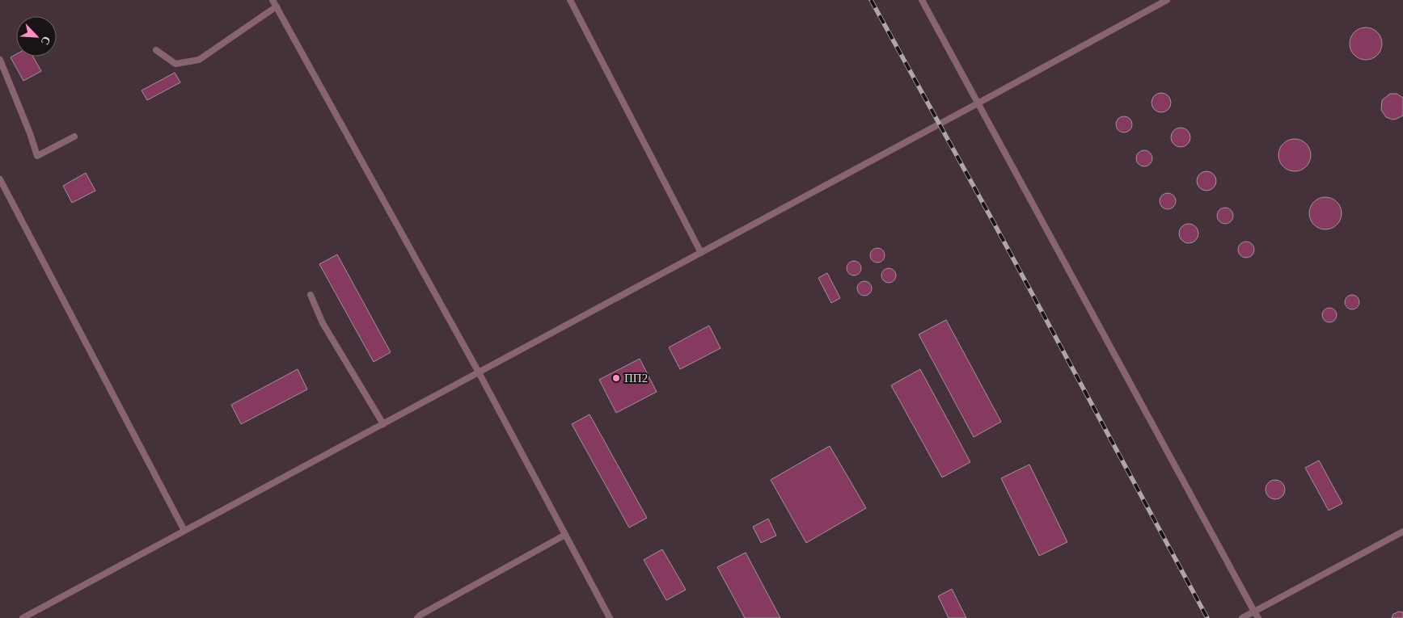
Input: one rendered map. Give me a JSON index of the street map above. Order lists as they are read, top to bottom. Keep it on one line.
{"places":["ПП2"],"north":"bottom right"}
